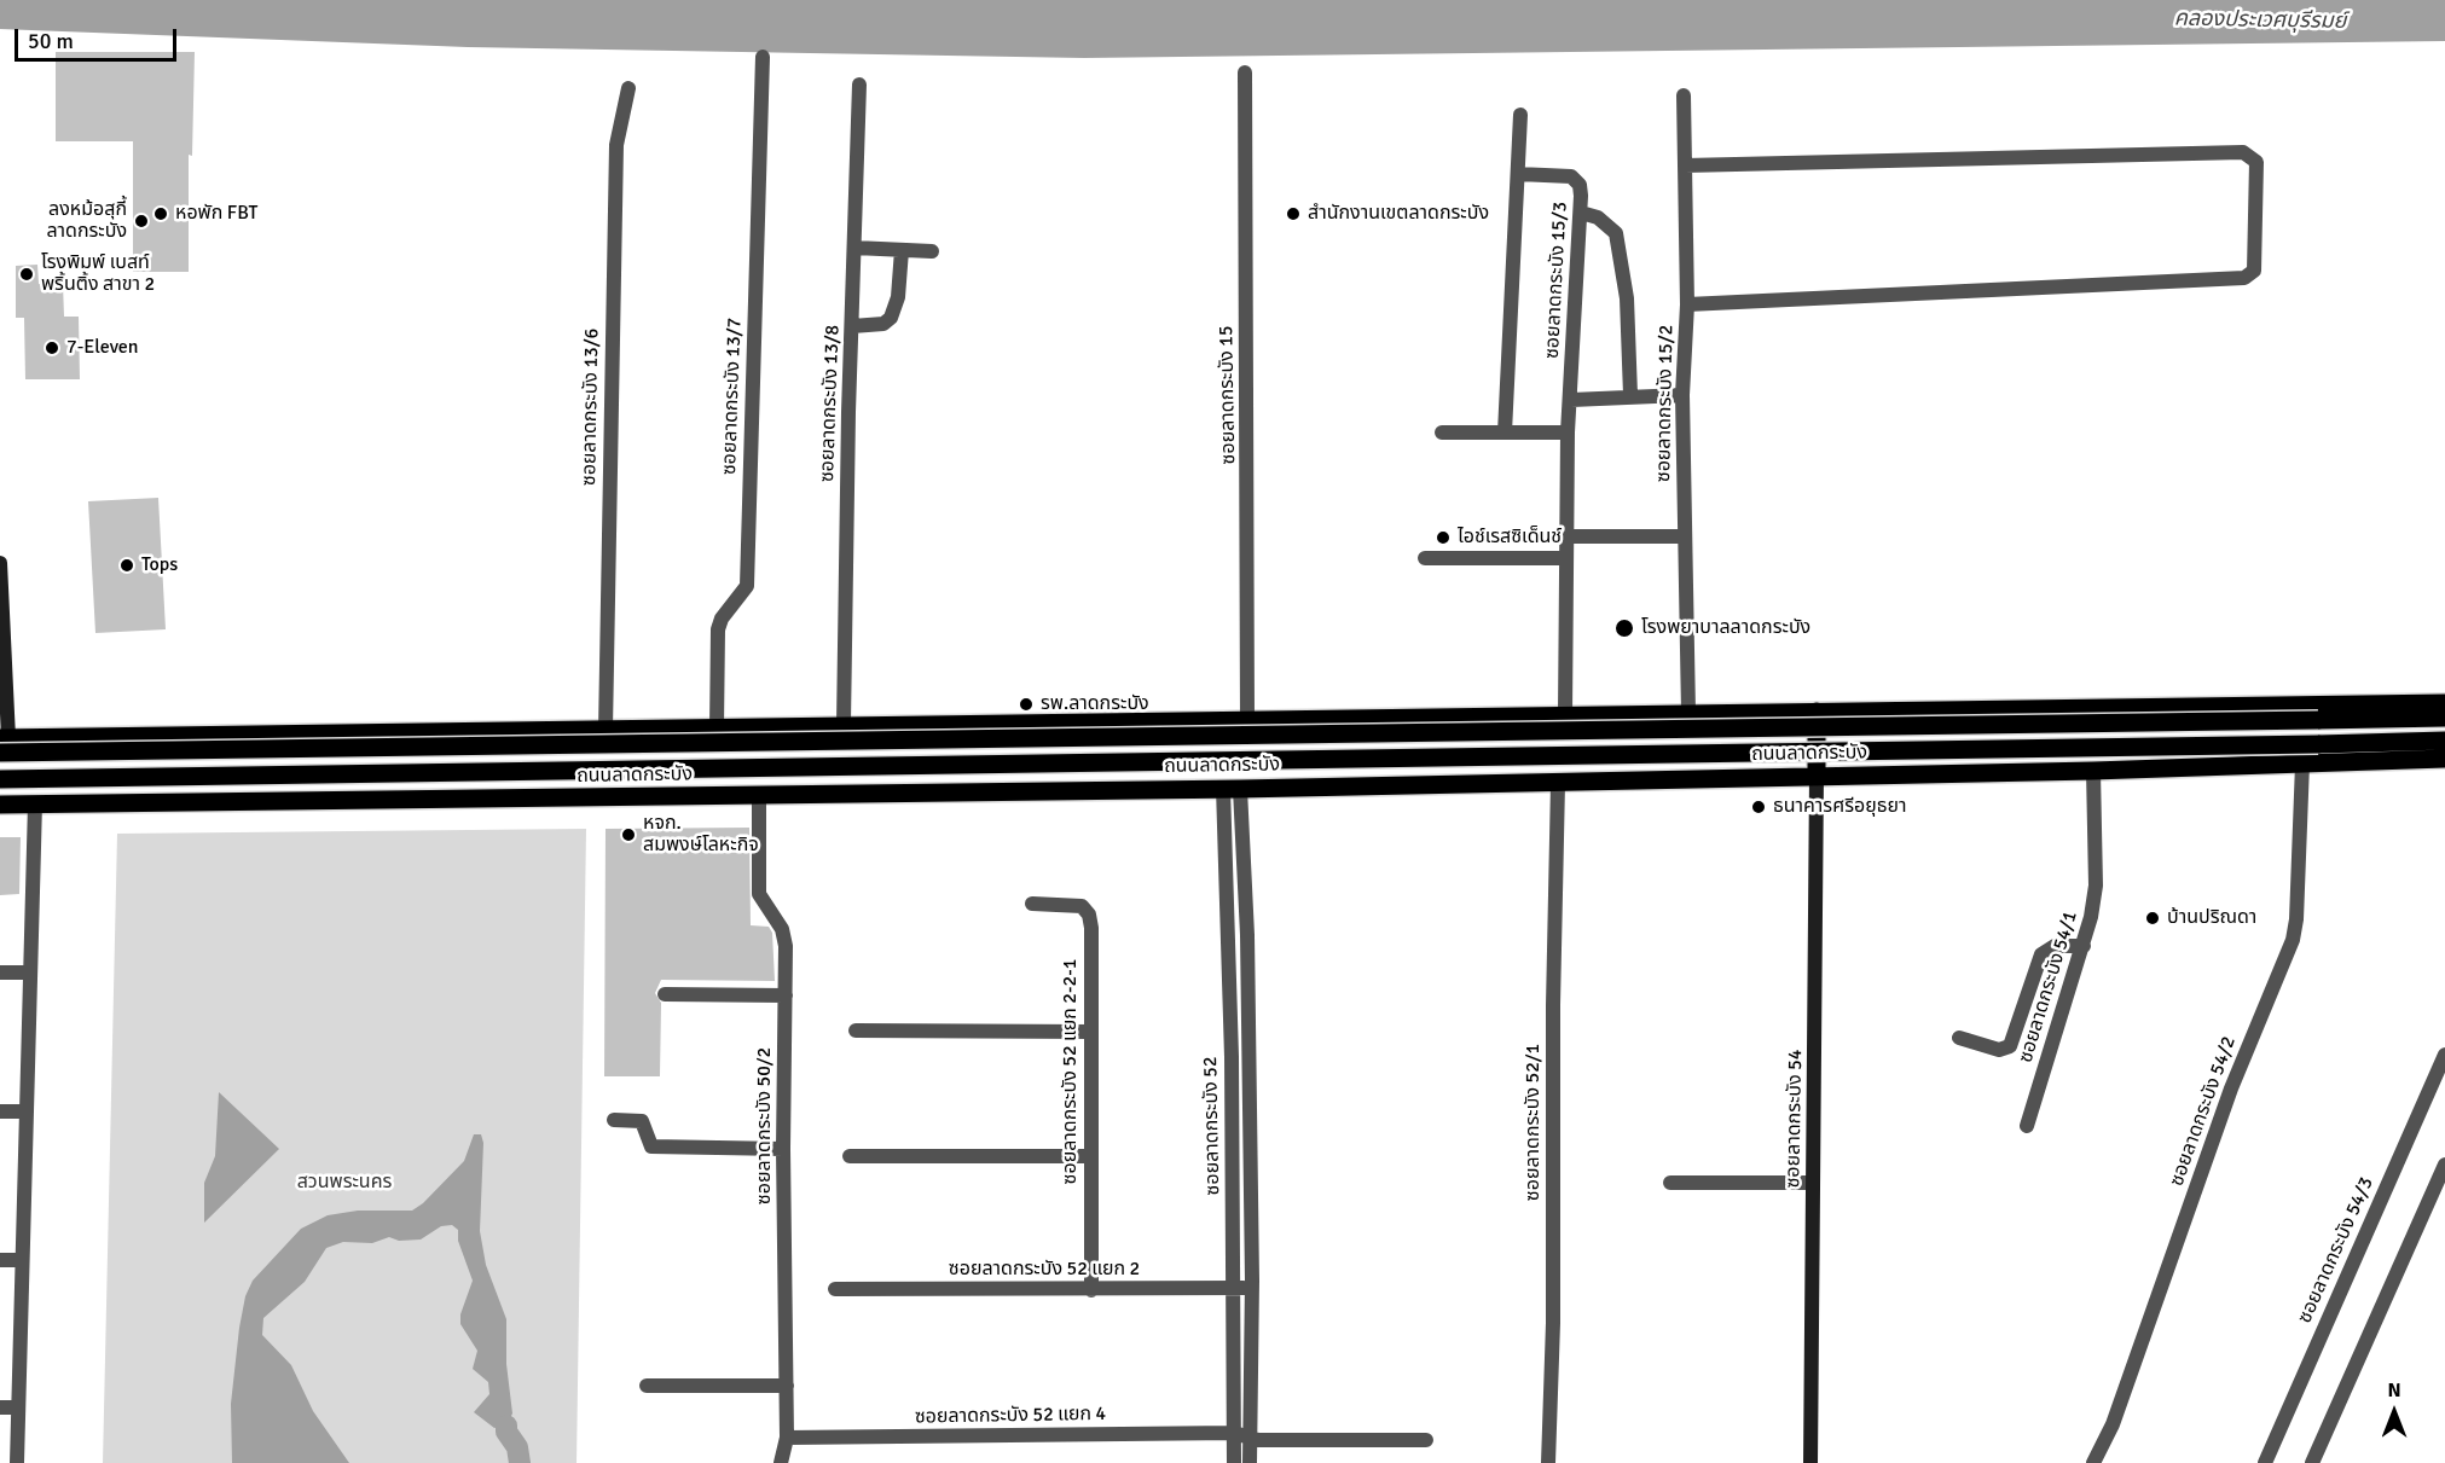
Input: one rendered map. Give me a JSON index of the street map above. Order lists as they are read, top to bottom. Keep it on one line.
{"streets":{"main road":["ถนนลาดกระบัง","ซอยลาดกระบัง 54"],"street":["ซอยลาดกระบัง 15/3","ซอยลาดกระบัง 15","ซอยลาดกระบัง 13/7","ซอยลาดกระบัง 13/8","ซอยลาดกระบัง 15/2","ซอยลาดกระบัง 13/6","ซอยลาดกระบัง 54/1","ซอยลาดกระบัง 52 แยก 2-2-1","ซอยลาดกระบัง 54/2","ซอยลาดกระบัง 52/1","ซอยลาดกระบัง 50/2","ซอยลาดกระบัง 52","ซอยลาดกระบัง 54/3","ซอยลาดกระบัง 52 แยก 2","ซอยลาดกระบัง 52 แยก 4"]},"crossings":[["ถนนลาดกระบัง","ซอยลาดกระบัง 54/1"],["ถนนลาดกระบัง","ซอยลาดกระบัง 54/2"],["ถนนลาดกระบัง","ซอยลาดกระบัง 54"],["ถนนลาดกระบัง","ซอยลาดกระบัง 52/1"],["ถนนลาดกระบัง","ซอยลาดกระบัง 50/2"],["ถนนลาดกระบัง","ซอยลาดกระบัง 52"],["ซอยลาดกระบัง 52 แยก 2-2-1","ซอยลาดกระบัง 52 แยก 2"],["ซอยลาดกระบัง 50/2","ซอยลาดกระบัง 52 แยก 4"],["ซอยลาดกระบัง 52","ซอยลาดกระบัง 52 แยก 2"],["ซอยลาดกระบัง 52","ซอยลาดกระบัง 52 แยก 4"]],"water":["คลองประเวศบุรีรมย์"],"parks":["สวนพระนคร"],"places":["หอพัก FBT","สำนักงานเขตลาดกระบัง","ลงหม้อสุกี้ ลาดกระบัง","โรงพิมพ์ เบสท์ พริ้นติ้ง สาขา 2","7-Eleven","ไอช์เรสซิเด็นช์","Tops","โรงพยาบาลลาดกระบัง","รพ.ลาดกระบัง","ธนาคารศรีอยุธยา","หจก. สมพงษ์โลหะกิจ","บ้านปริณดา"],"scale_bar":"50 m","north":"top"}
